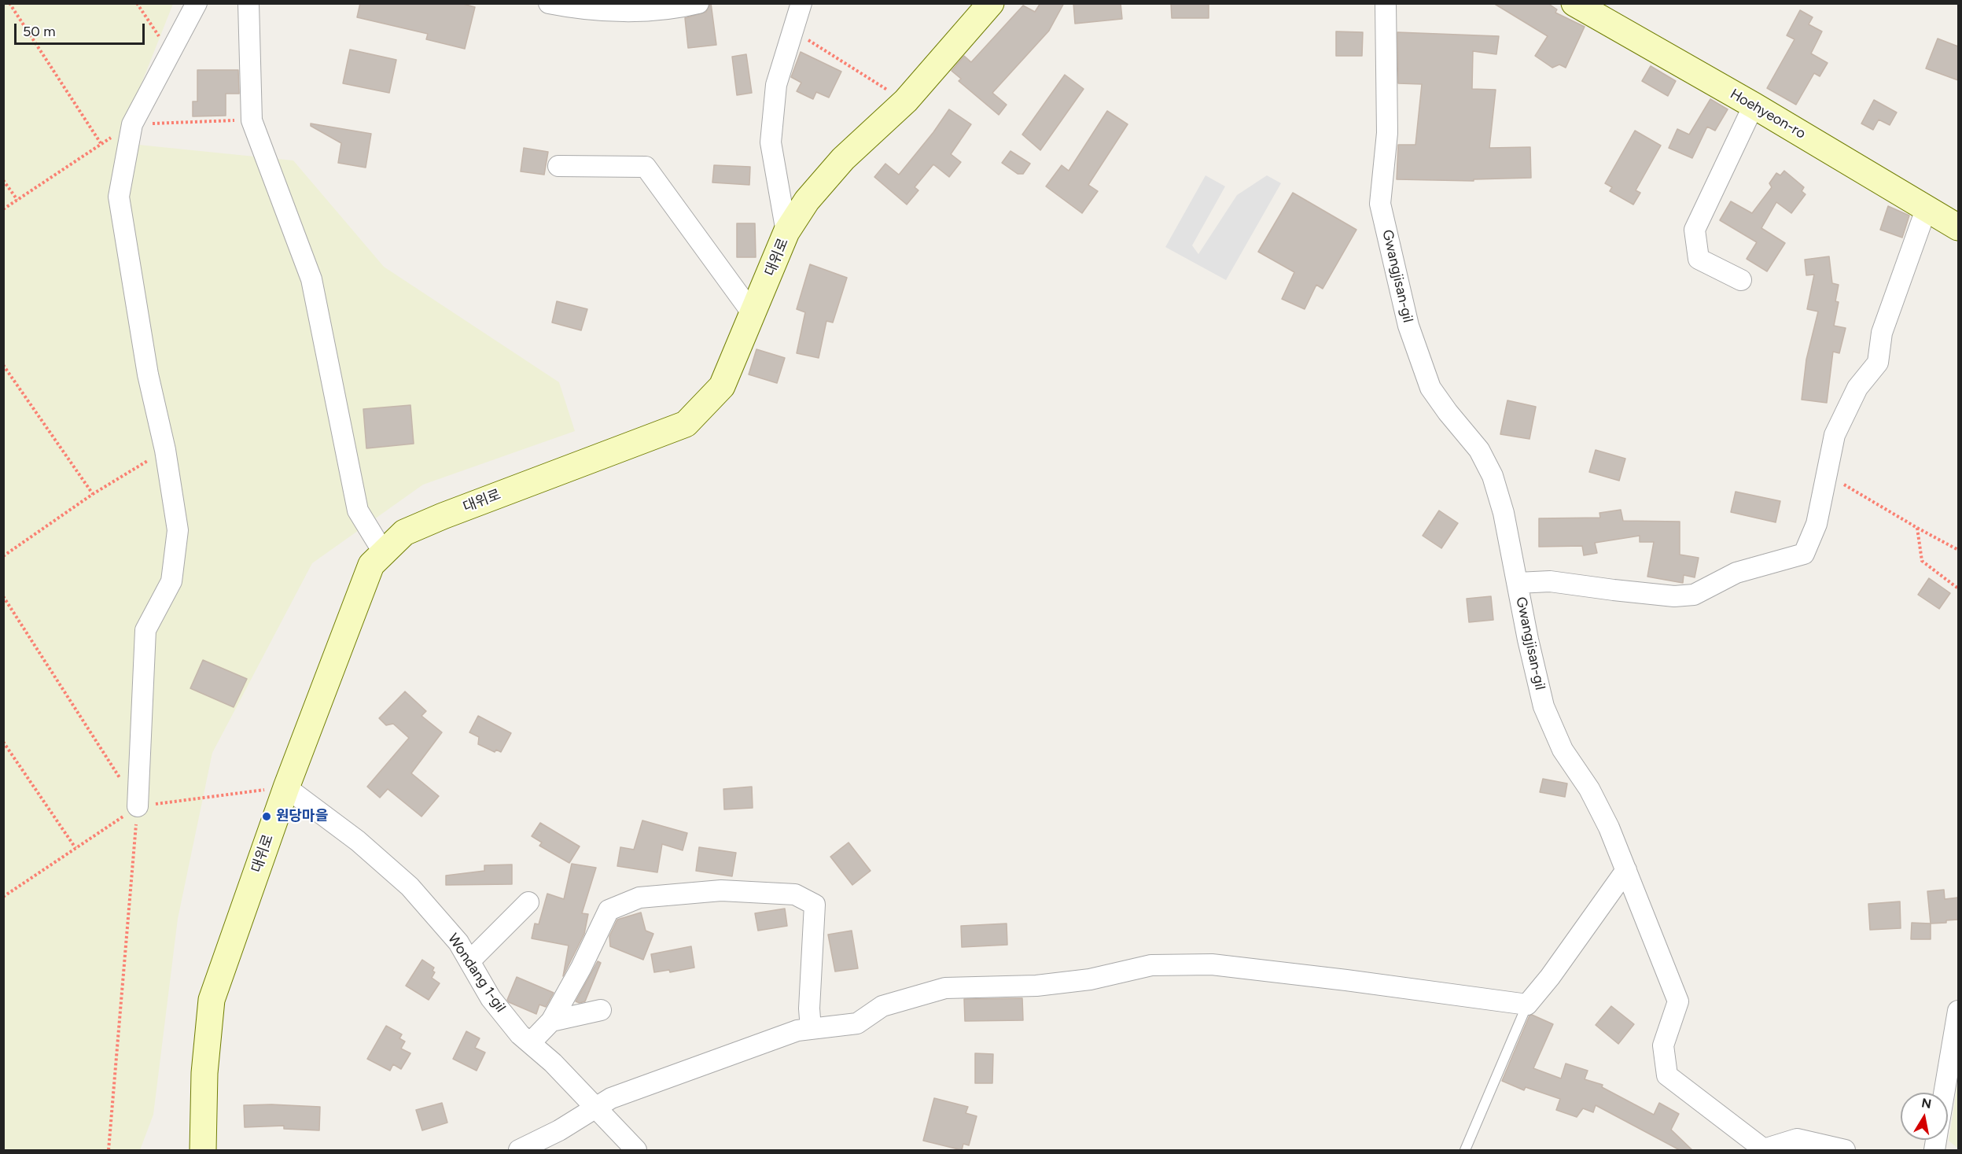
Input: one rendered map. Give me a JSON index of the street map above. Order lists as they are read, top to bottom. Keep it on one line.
{"streets":{"street":["Hoehyeon-ro","대위로","Gwangjisan-gil","Wondang 1-gil"]},"crossings":[["대위로","Wondang 1-gil"]],"places":["원당마을"],"scale_bar":"50 m","north":"top"}
